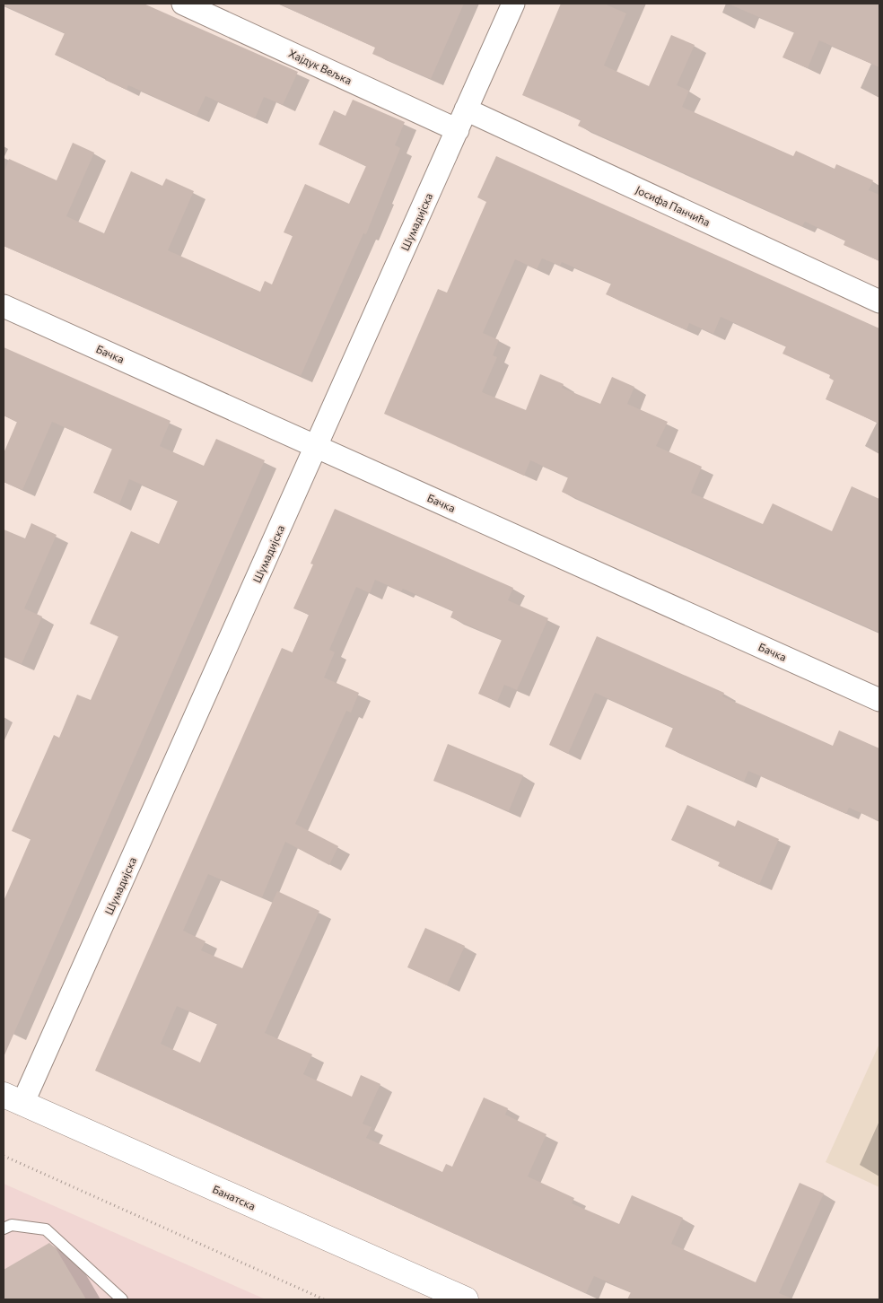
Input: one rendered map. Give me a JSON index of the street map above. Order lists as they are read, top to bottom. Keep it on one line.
{"streets":{"street":["Хајдук Вељка","Јосифа Панчића","Шумадијска","Бачка","Банатска"]},"crossings":[["Хајдук Вељка","Јосифа Панчића"],["Хајдук Вељка","Шумадијска"],["Јосифа Панчића","Шумадијска"],["Шумадијска","Бачка"],["Шумадијска","Банатска"]]}
